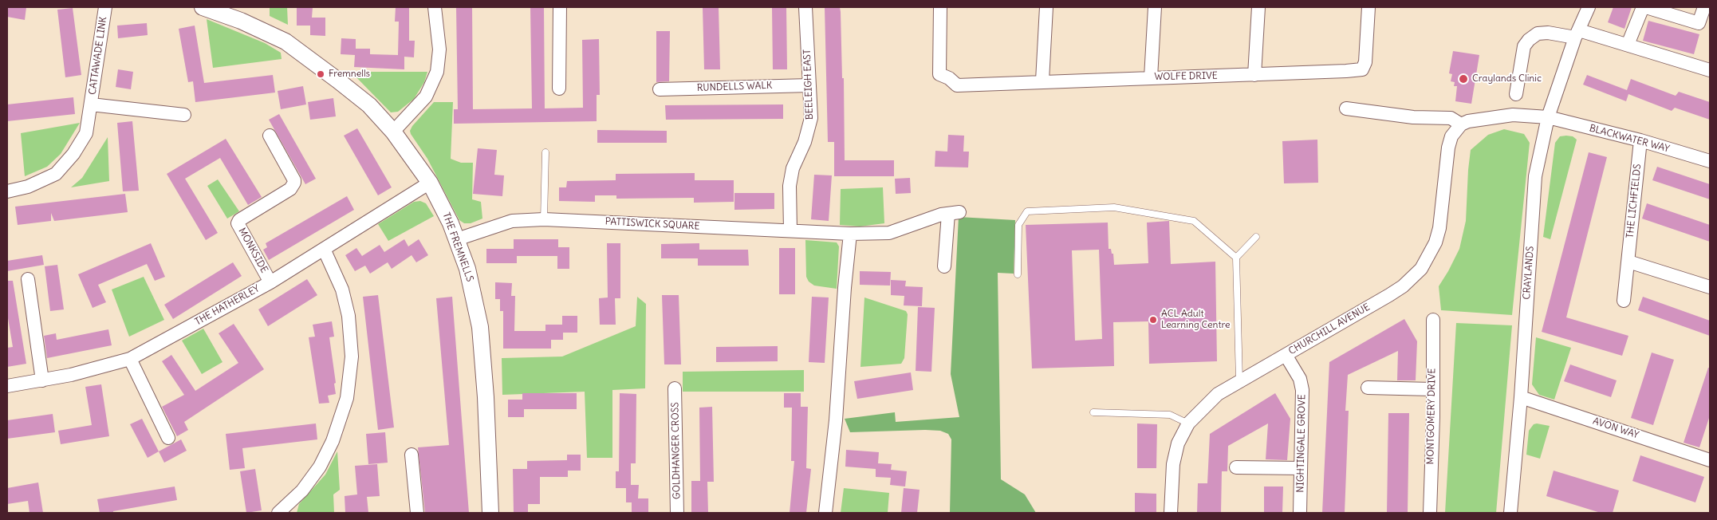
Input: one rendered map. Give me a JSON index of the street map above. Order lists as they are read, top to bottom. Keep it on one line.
{"streets":{"street":["CATTAWADE LINK","WOLFE DRIVE","BEELEIGH EAST","RUNDELLS WALK","BLACKWATER WAY","THE LICHFIELDS","PATTISWICK SQUARE","THE FREMNELLS","MONKSIDE","CRAYLANDS","THE HATHERLEY","CHURCHILL AVENUE","MONTGOMERY DRIVE","AVON WAY","NIGHTINGALE GROVE","GOLDHANGER CROSS"]},"crossings":[["BEELEIGH EAST","RUNDELLS WALK"],["BEELEIGH EAST","PATTISWICK SQUARE"],["BLACKWATER WAY","THE LICHFIELDS"],["BLACKWATER WAY","CRAYLANDS"],["BLACKWATER WAY","CHURCHILL AVENUE"],["PATTISWICK SQUARE","THE FREMNELLS"],["THE FREMNELLS","THE HATHERLEY"],["MONKSIDE","THE HATHERLEY"],["CRAYLANDS","AVON WAY"],["CHURCHILL AVENUE","NIGHTINGALE GROVE"]],"places":["Fremnells","Craylands Clinic","ACL Adult Learning Centre"]}
